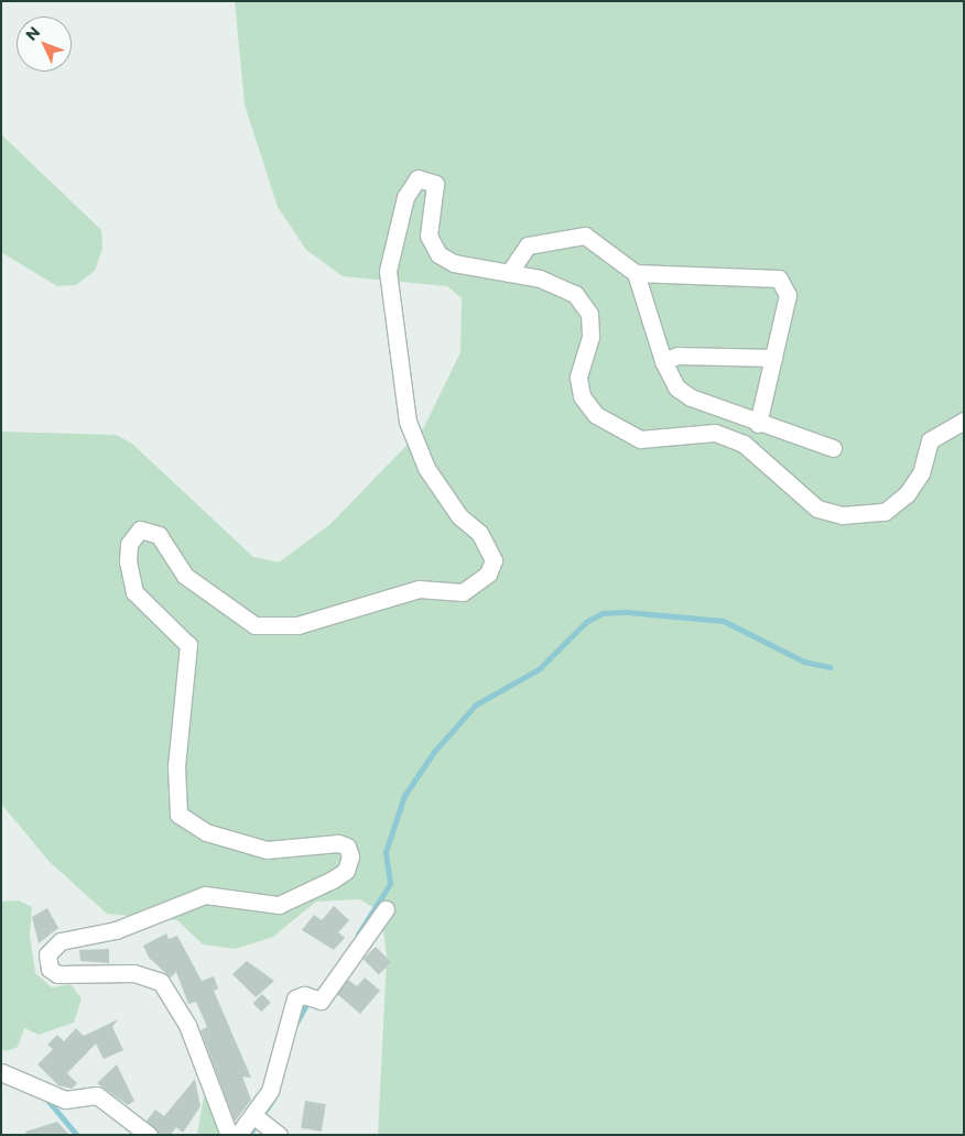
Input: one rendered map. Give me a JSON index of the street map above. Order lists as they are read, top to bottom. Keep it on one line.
{"north":"top left"}
